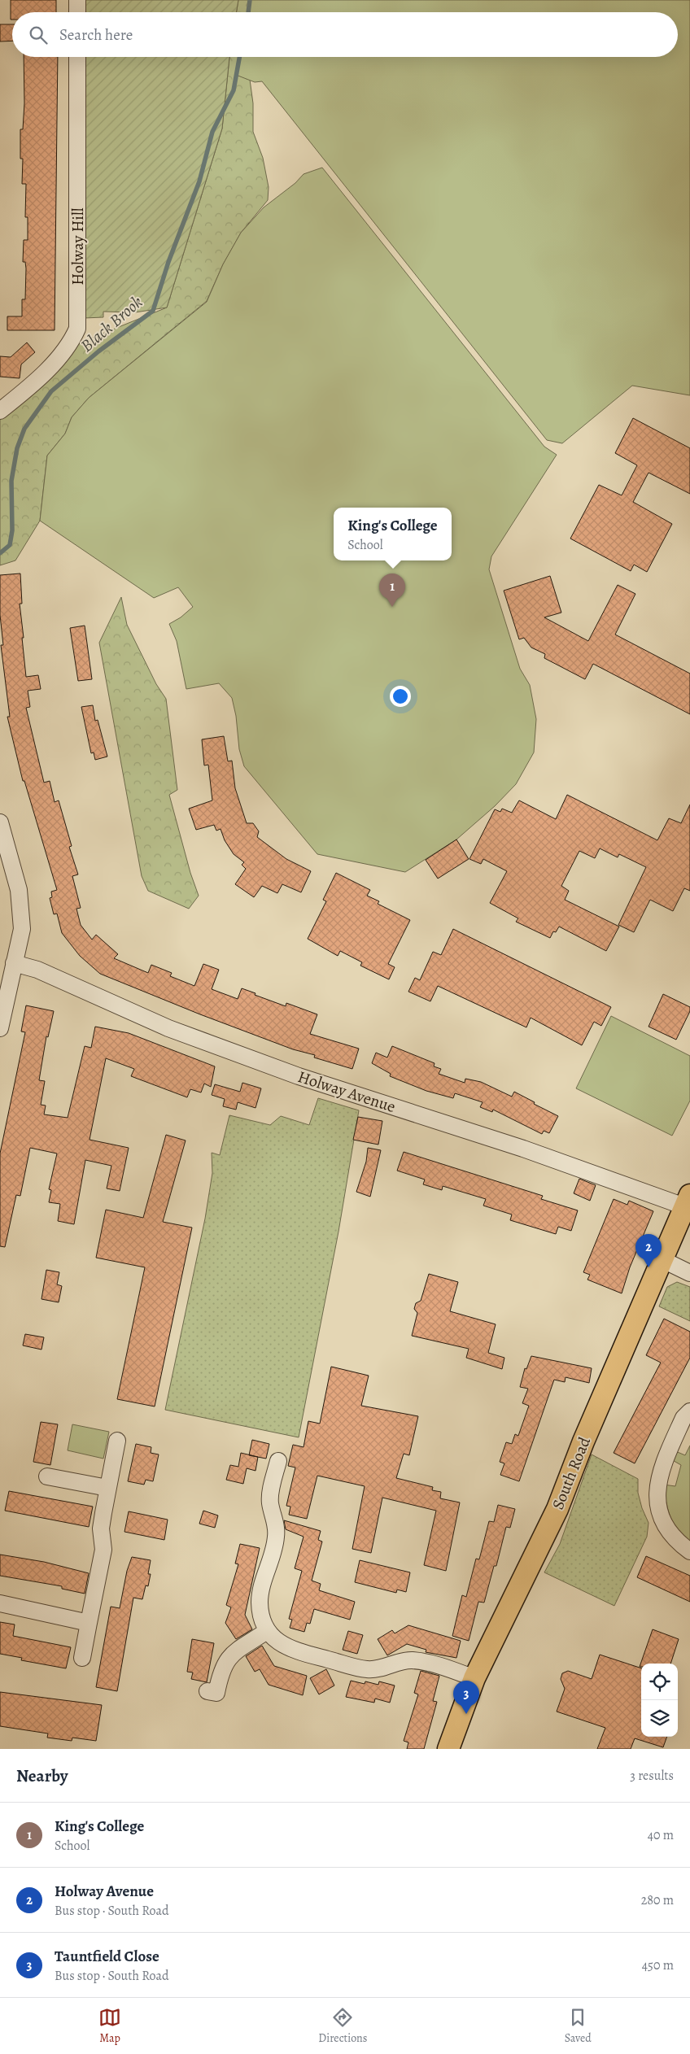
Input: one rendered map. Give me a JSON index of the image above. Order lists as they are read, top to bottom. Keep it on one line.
{"streets":{"main road":["South Road"],"street":["Holway Hill","Holway Avenue"]},"crossings":[["Holway Avenue","South Road"]],"water":["Black Brook"],"page":{"search":"Search here","popup":["King's College","School"],"pins":["1","2","3"],"heading":["Nearby","3 results"],"list":[{"mark":"1","name":"King's College","note":"School","value":"40 m"},{"mark":"2","name":"Holway Avenue","note":"Bus stop · South Road","value":"280 m"},{"mark":"3","name":"Tauntfield Close","note":"Bus stop · South Road","value":"450 m"}],"nav":["Map","Directions","Saved"]}}
